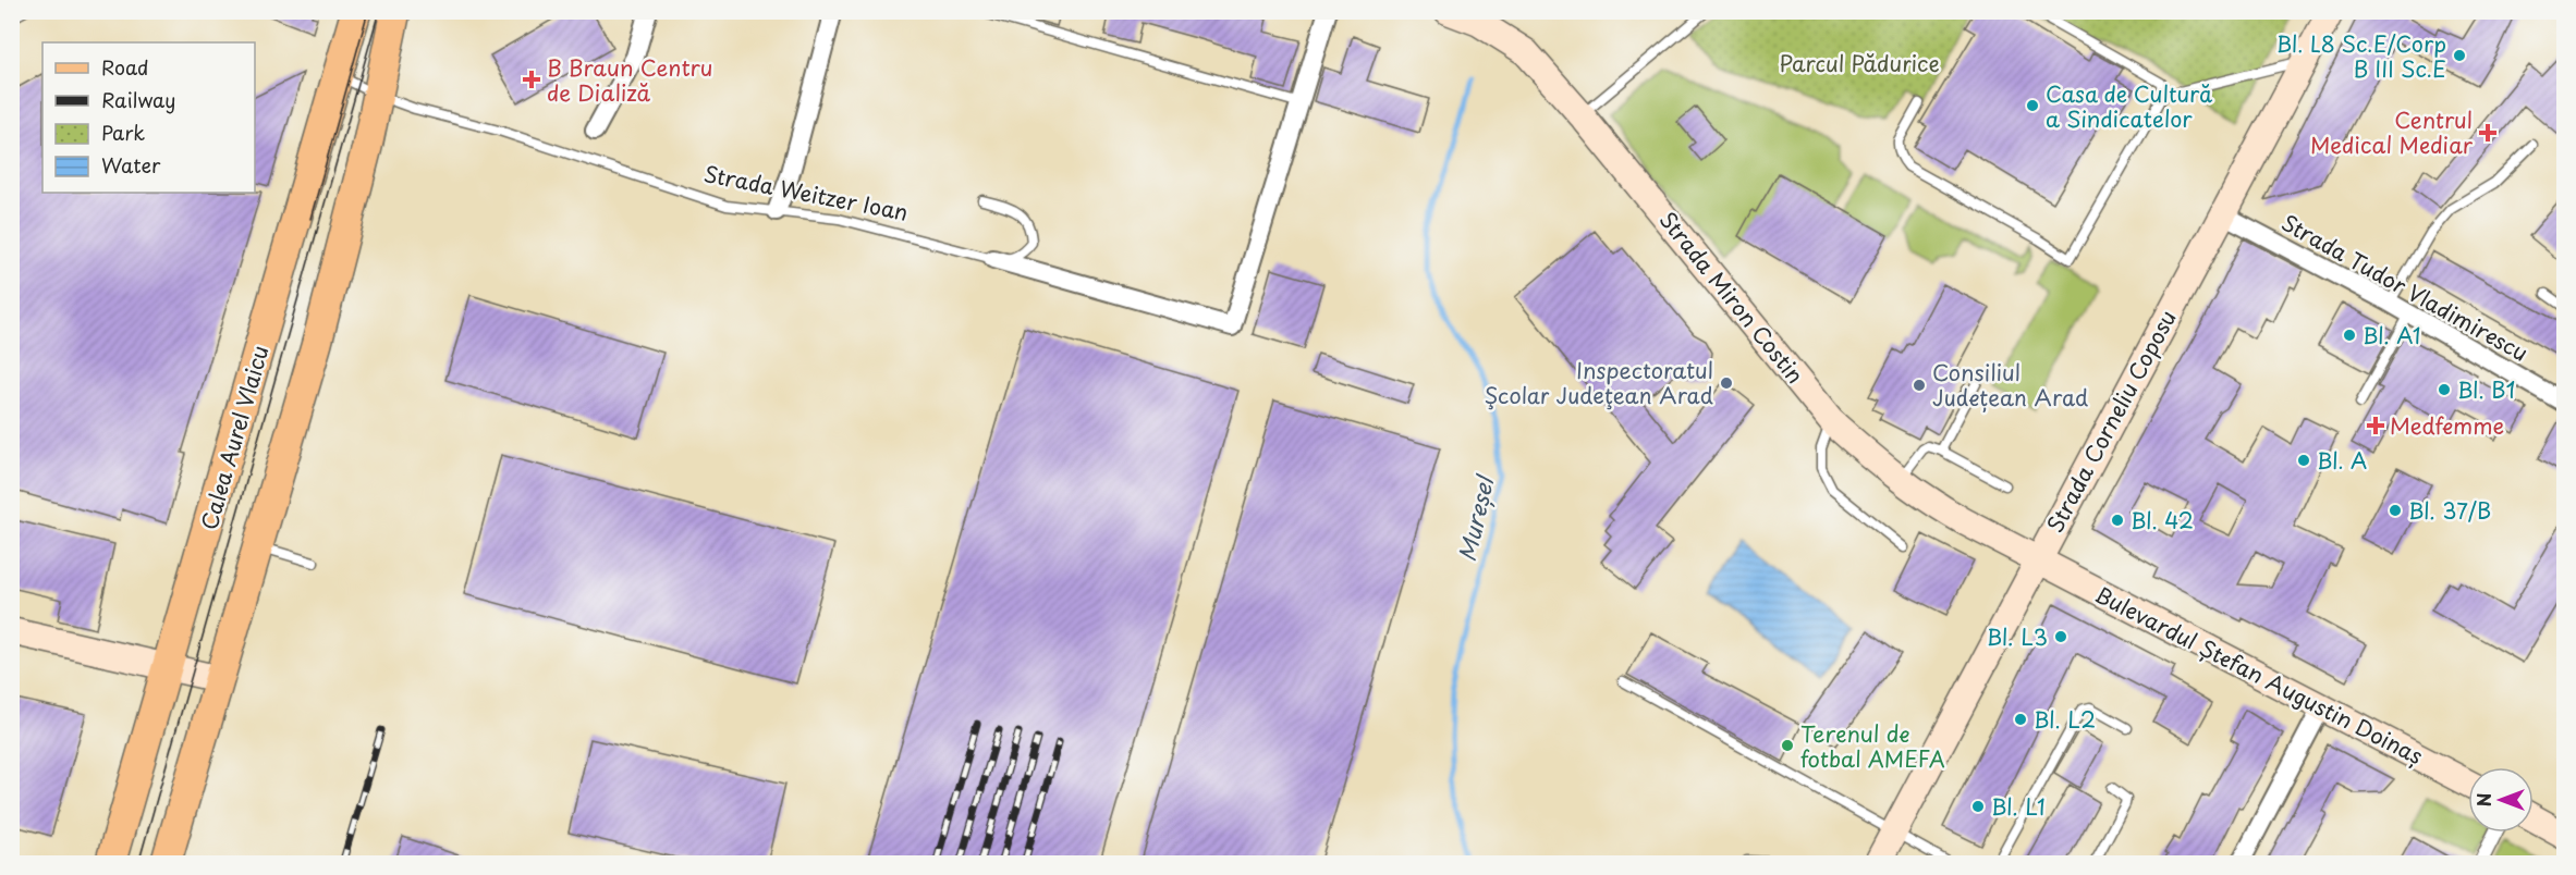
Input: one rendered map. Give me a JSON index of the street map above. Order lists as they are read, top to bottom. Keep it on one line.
{"streets":{"main road":["Strada Miron Costin","Strada Corneliu Coposu","Calea Aurel Vlaicu","Bulevardul Ștefan Augustin Doinaș"],"street":["Strada Weitzer Ioan","Strada Tudor Vladimirescu"]},"crossings":[["Strada Weitzer Ioan","Calea Aurel Vlaicu"],["Strada Tudor Vladimirescu","Strada Corneliu Coposu"],["Strada Miron Costin","Strada Corneliu Coposu"],["Strada Miron Costin","Bulevardul Ștefan Augustin Doinaș"],["Strada Corneliu Coposu","Bulevardul Ștefan Augustin Doinaș"]],"water":["Mureșel"],"parks":["Parcul Pădurice"],"places":{"other":["Bl. L8 Sc.E/Corp B III Sc.E","Casa de Cultură a Sindicatelor","Bl. A1","Inspectoratul Şcolar Judeţean Arad","Consiliul Județean Arad","Bl. B1","Bl. A","Bl. 37/B","Bl. 42","Bl. L3","Bl. L2","Terenul de fotbal AMEFA","Bl. L1"],"health":["B Braun Centru de Dializă","Centrul Medical Mediar","Medfemme"]},"legend":["Road","Railway","Park","Water"],"north":"left"}
